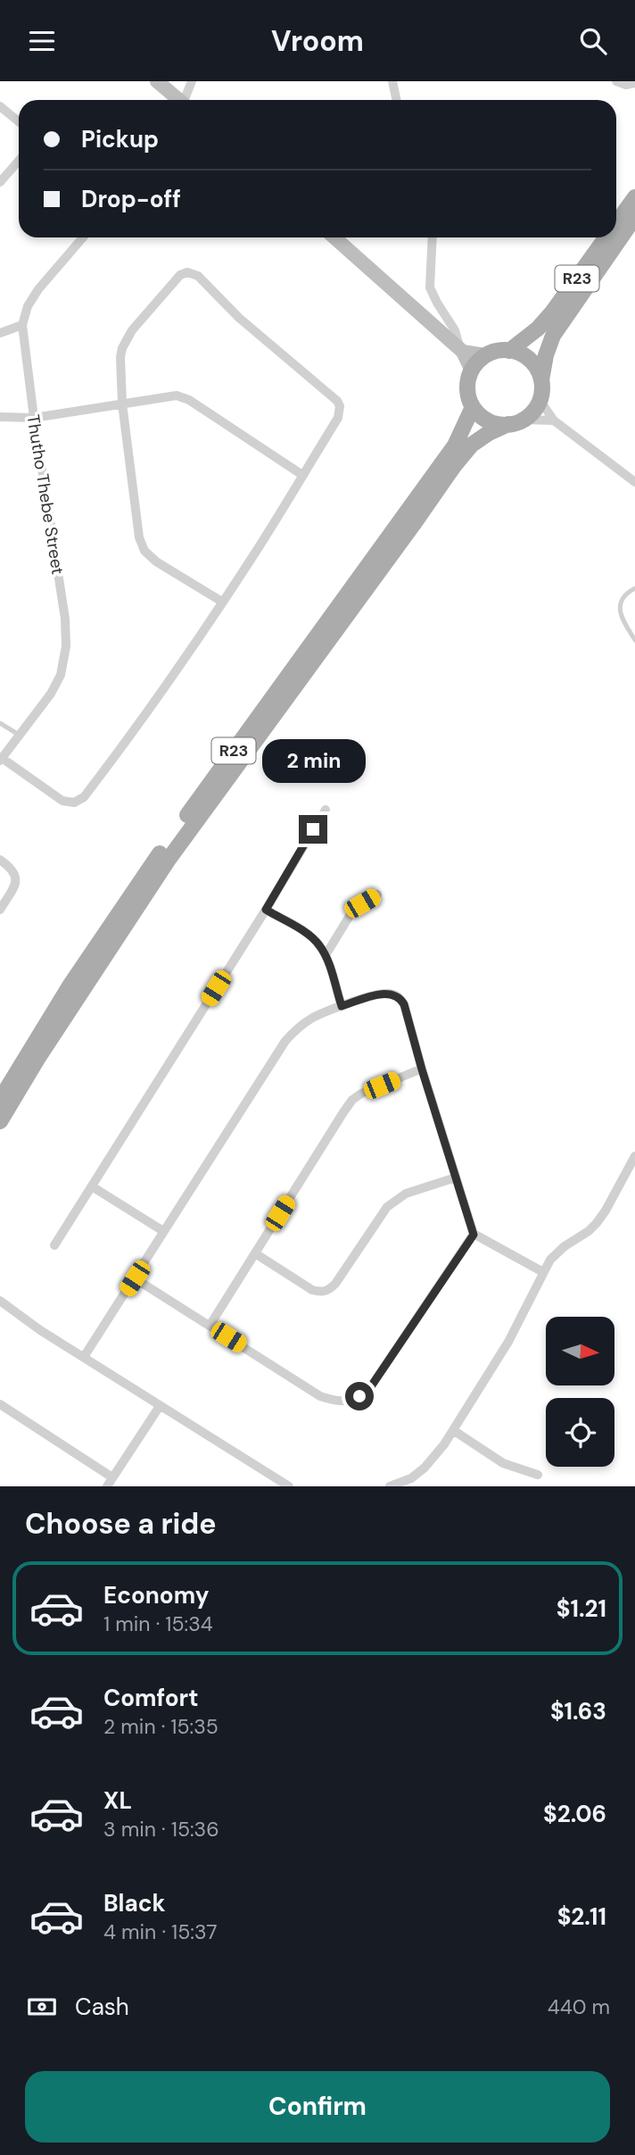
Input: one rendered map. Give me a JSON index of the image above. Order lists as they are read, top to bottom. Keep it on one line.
{"streets":{"main road":["R23"],"street":["Thutho Thebe Street"]},"north":"right","page":{"header":"Vroom","banner":["Pickup","Drop-off"],"bubble":"2 min","heading":"Choose a ride","list":[{"name":"Economy","note":"1 min · 15:34","value":"$1.21"},{"name":"Comfort","note":"2 min · 15:35","value":"$1.63"},{"name":"XL","note":"3 min · 15:36","value":"$2.06"},{"name":"Black","note":"4 min · 15:37","value":"$2.11"}],"pay":["Cash","440 m"],"buttons":"Confirm"}}
